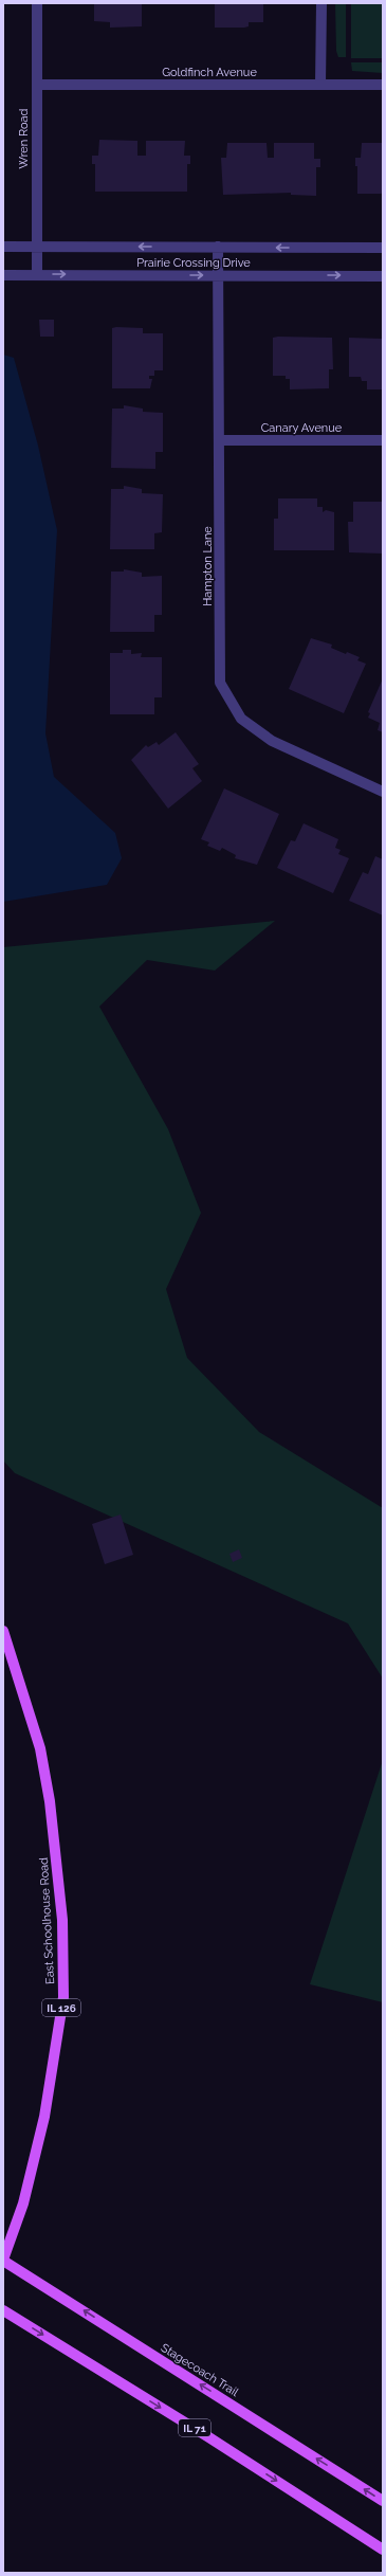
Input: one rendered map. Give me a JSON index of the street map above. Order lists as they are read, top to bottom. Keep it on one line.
{"streets":{"main road":["East Schoolhouse Road","IL 126","Stagecoach Trail","IL 71"],"street":["Goldfinch Avenue","Wren Road","Prairie Crossing Drive","Canary Avenue","Hampton Lane"]},"crossings":[["Goldfinch Avenue","Wren Road"],["Wren Road","Prairie Crossing Drive"],["Prairie Crossing Drive","Hampton Lane"],["Canary Avenue","Hampton Lane"],["East Schoolhouse Road","Stagecoach Trail"]]}
